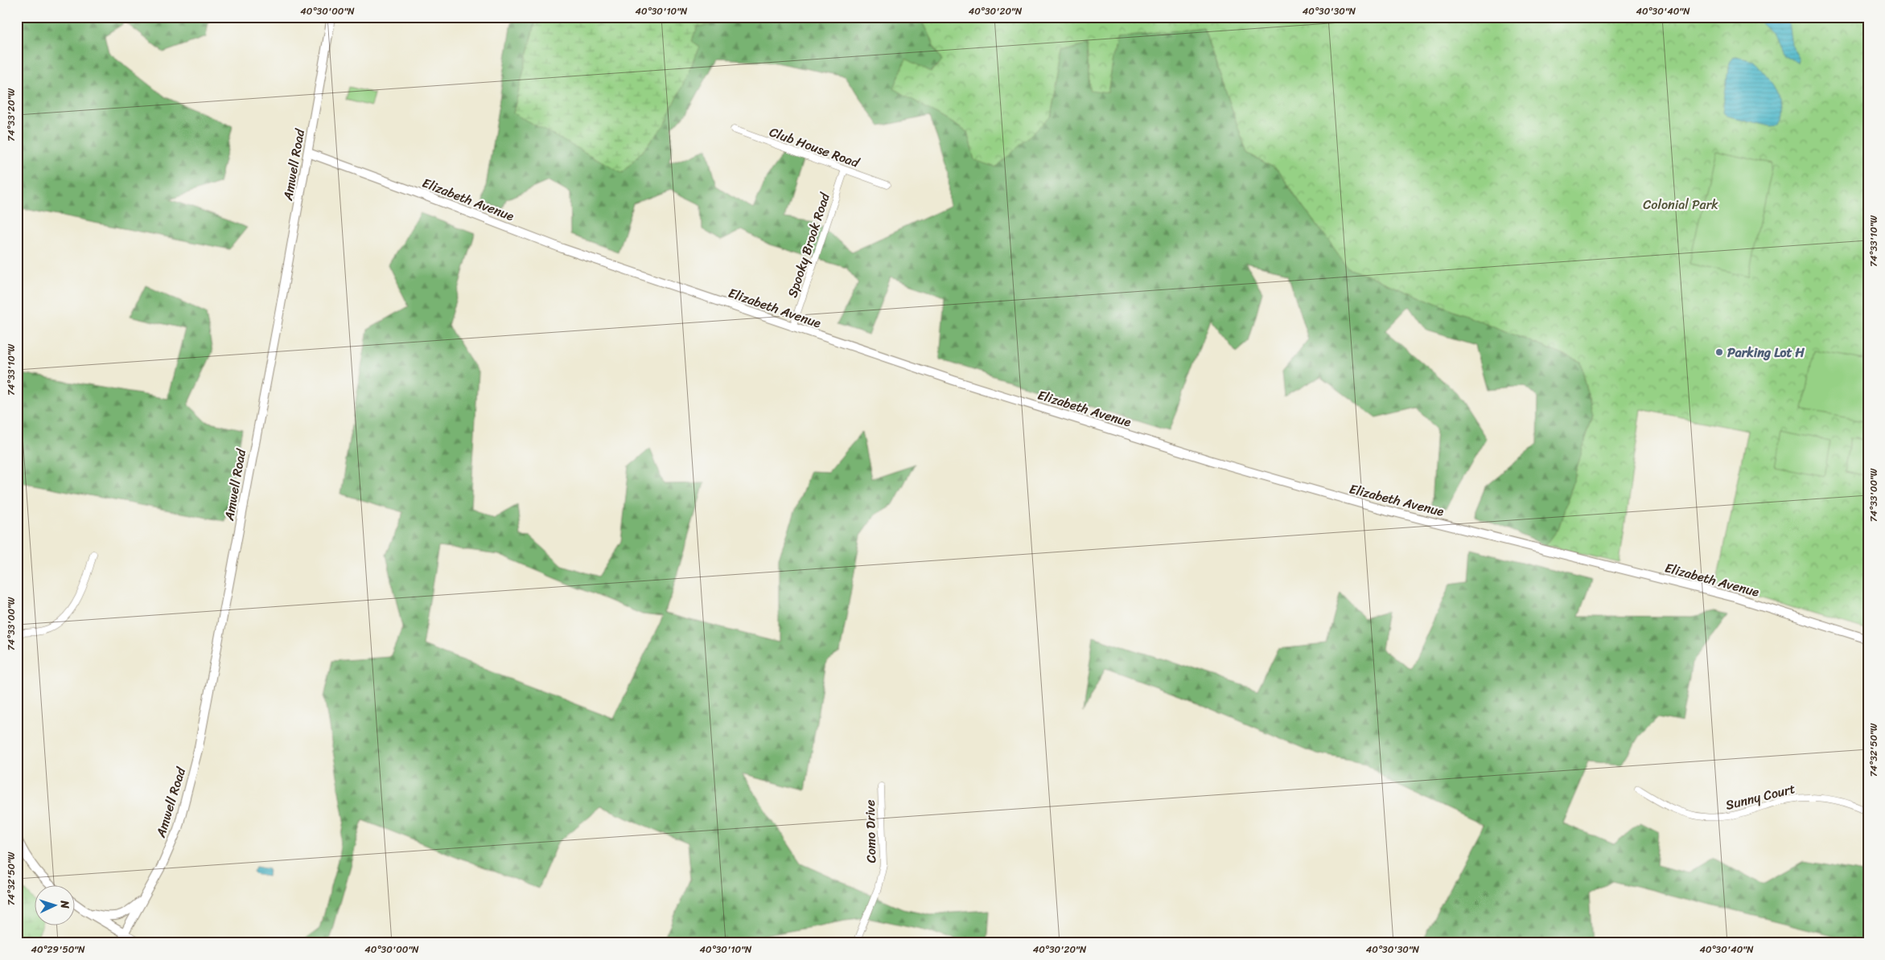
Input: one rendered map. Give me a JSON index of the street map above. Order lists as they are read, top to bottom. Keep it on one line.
{"streets":{"street":["Club House Road","Amwell Road","Elizabeth Avenue","Spooky Brook Road","Sunny Court","Como Drive"]},"crossings":[["Club House Road","Spooky Brook Road"],["Amwell Road","Elizabeth Avenue"],["Elizabeth Avenue","Spooky Brook Road"]],"parks":["Colonial Park"],"places":["Parking Lot H"],"north":"right","coordinates":["40°30'00\"N","40°30'10\"N","40°30'20\"N","40°30'30\"N","40°30'40\"N","74°33'20\"W","74°33'10\"W","74°33'00\"W","74°32'50\"W","40°29'50\"N"]}
